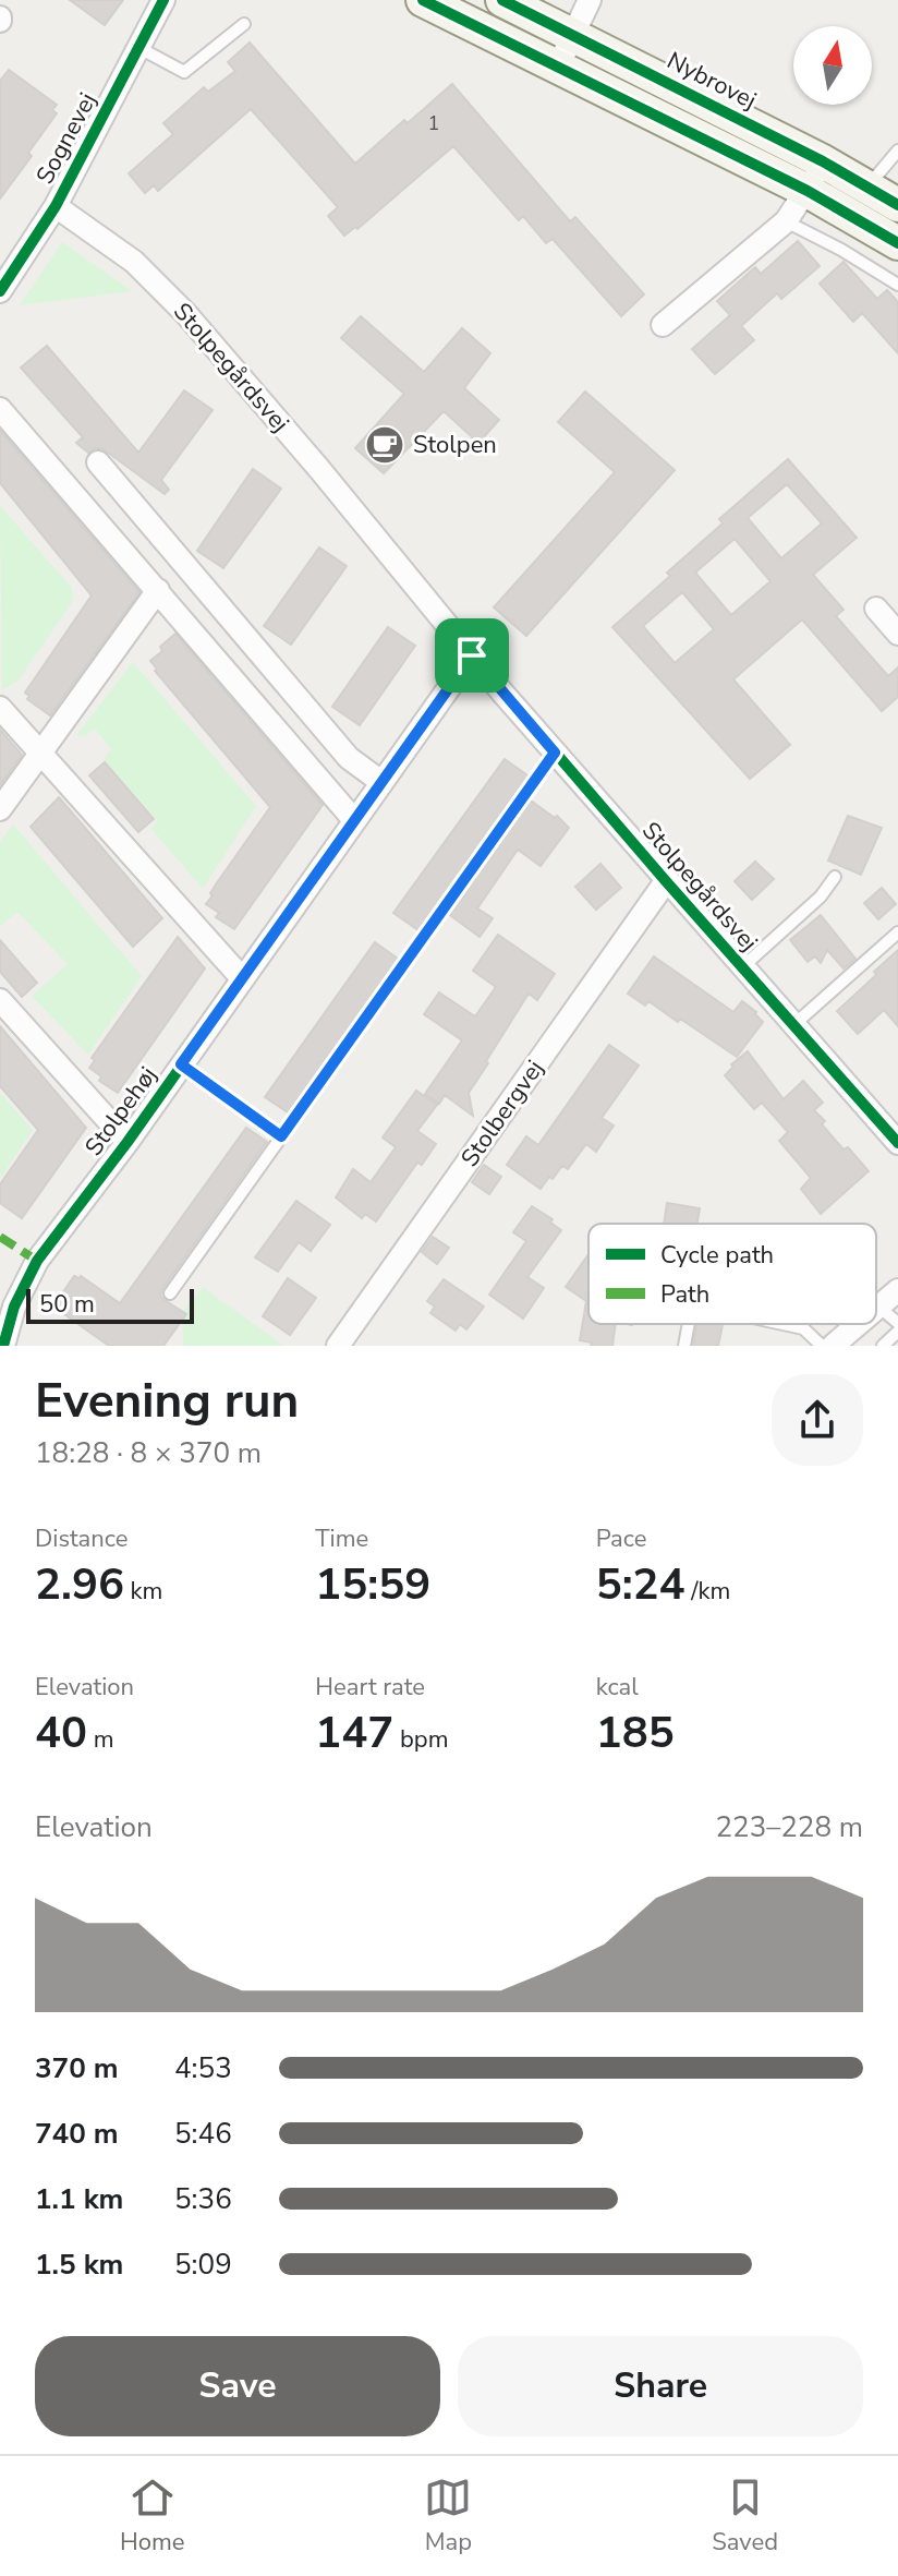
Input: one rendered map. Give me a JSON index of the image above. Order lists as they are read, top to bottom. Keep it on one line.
{"streets":{"street":["Nybrovej","Sognevej","Stolpegårdsvej","Stolpehøj","Stolbergvej"]},"crossings":[["Sognevej","Stolpegårdsvej"],["Stolpegårdsvej","Stolpehøj"],["Stolpegårdsvej","Stolbergvej"]],"places":{"cafe":["Stolpen"]},"house_numbers":["1"],"legend":["Cycle path","Path"],"scale_bar":"50 m","north":"top","page":{"scale":"50 m","heading":["Evening run","18:28 · 8 × 370 m"],"stats":[["Distance","2.96 km"],["Time","15:59"],["Pace","5:24 /km"],["Elevation","40 m"],["Heart rate","147 bpm"],["kcal","185"]],"chart":["Elevation","223–228 m"],"list":[{"name":"370 m","note":"4:53"},{"name":"740 m","note":"5:46"},{"name":"1.1 km","note":"5:36"},{"name":"1.5 km","note":"5:09"}],"buttons":["Save","Share"],"tabs":["Home","Map","Saved"]}}
